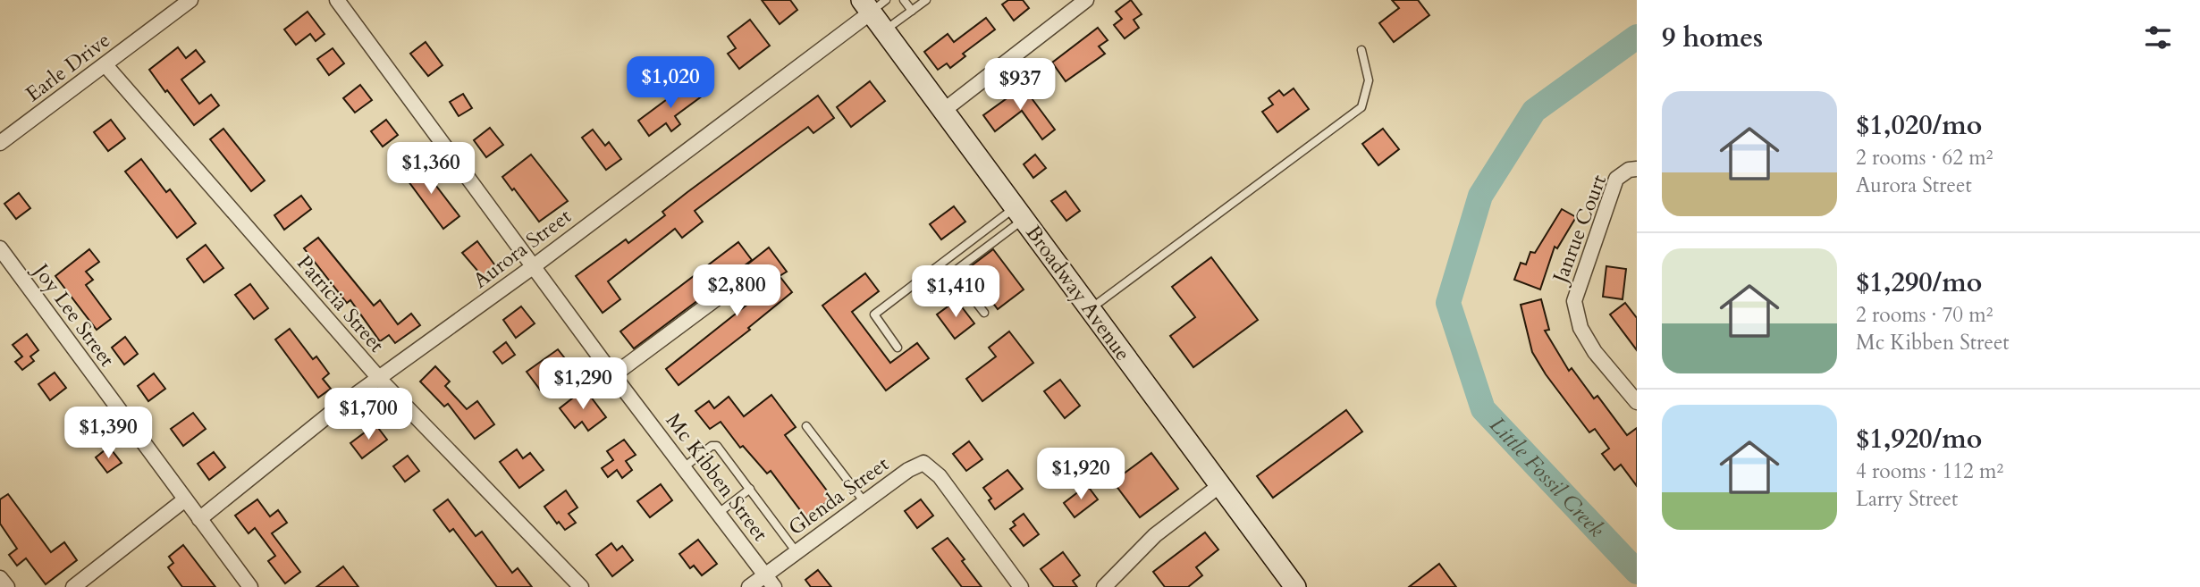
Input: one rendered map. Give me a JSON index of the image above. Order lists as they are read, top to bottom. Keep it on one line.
{"streets":{"main road":["Broadway Avenue"],"street":["Earle Drive","Janrue Court","Aurora Street","Patricia Street","Joy Lee Street","Mc Kibben Street","Glenda Street"]},"crossings":[["Earle Drive","Patricia Street"],["Aurora Street","Broadway Avenue"],["Aurora Street","Patricia Street"],["Aurora Street","Joy Lee Street"],["Aurora Street","Mc Kibben Street"],["Mc Kibben Street","Glenda Street"]],"water":["Little Fossil Creek"],"page":{"heading":"9 homes","price":["$1,020","$937","$1,360","$2,800","$1,410","$1,290","$1,700","$1,390","$1,920"],"list":[{"name":"$1,020/mo","note":"2 rooms · 62 m² · Aurora Street"},{"name":"$1,290/mo","note":"2 rooms · 70 m² · Mc Kibben Street"},{"name":"$1,920/mo","note":"4 rooms · 112 m² · Larry Street"}]}}
